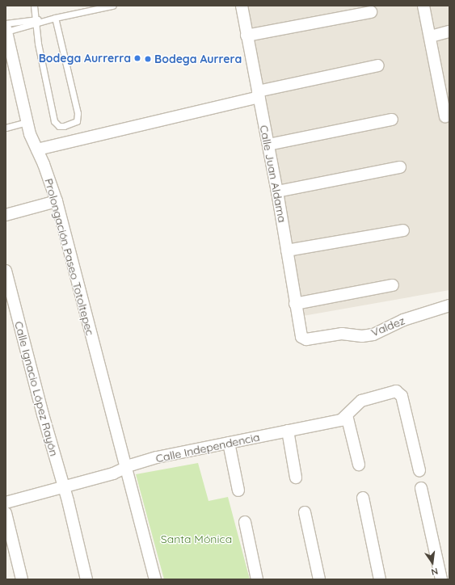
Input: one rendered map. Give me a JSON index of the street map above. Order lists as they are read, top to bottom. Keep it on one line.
{"streets":{"street":["Calle Juan Aldama","Prolongación Paseo Totoltepec","Valdez","Calle Ignacio López Rayón","Calle Independencia"]},"crossings":[["Calle Juan Aldama","Valdez"],["Prolongación Paseo Totoltepec","Calle Independencia"],["Calle Ignacio López Rayón","Calle Independencia"]],"parks":["Santa Mónica"],"places":["Bodega Aurrerra","Bodega Aurrera"],"north":"bottom"}
